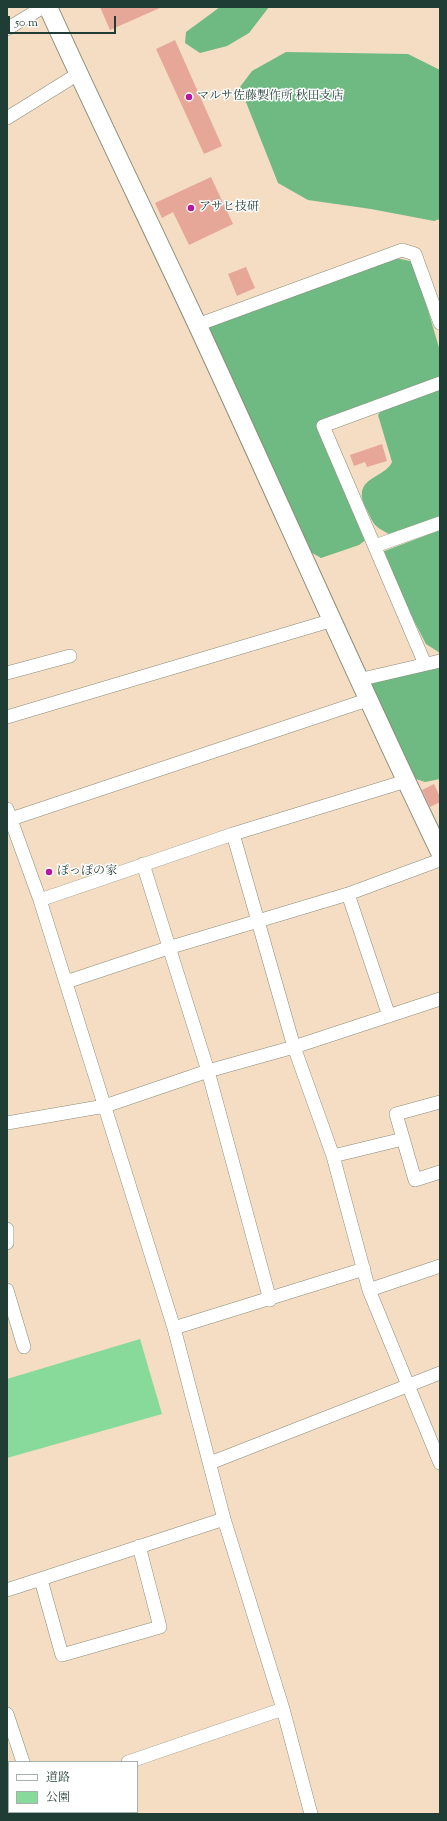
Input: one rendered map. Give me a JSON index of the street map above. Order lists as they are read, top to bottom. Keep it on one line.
{"places":["マルサ佐藤製作所 秋田支店","アサヒ技研","ぽっぽの家"],"legend":["道路","公園"],"scale_bar":"50 m"}
